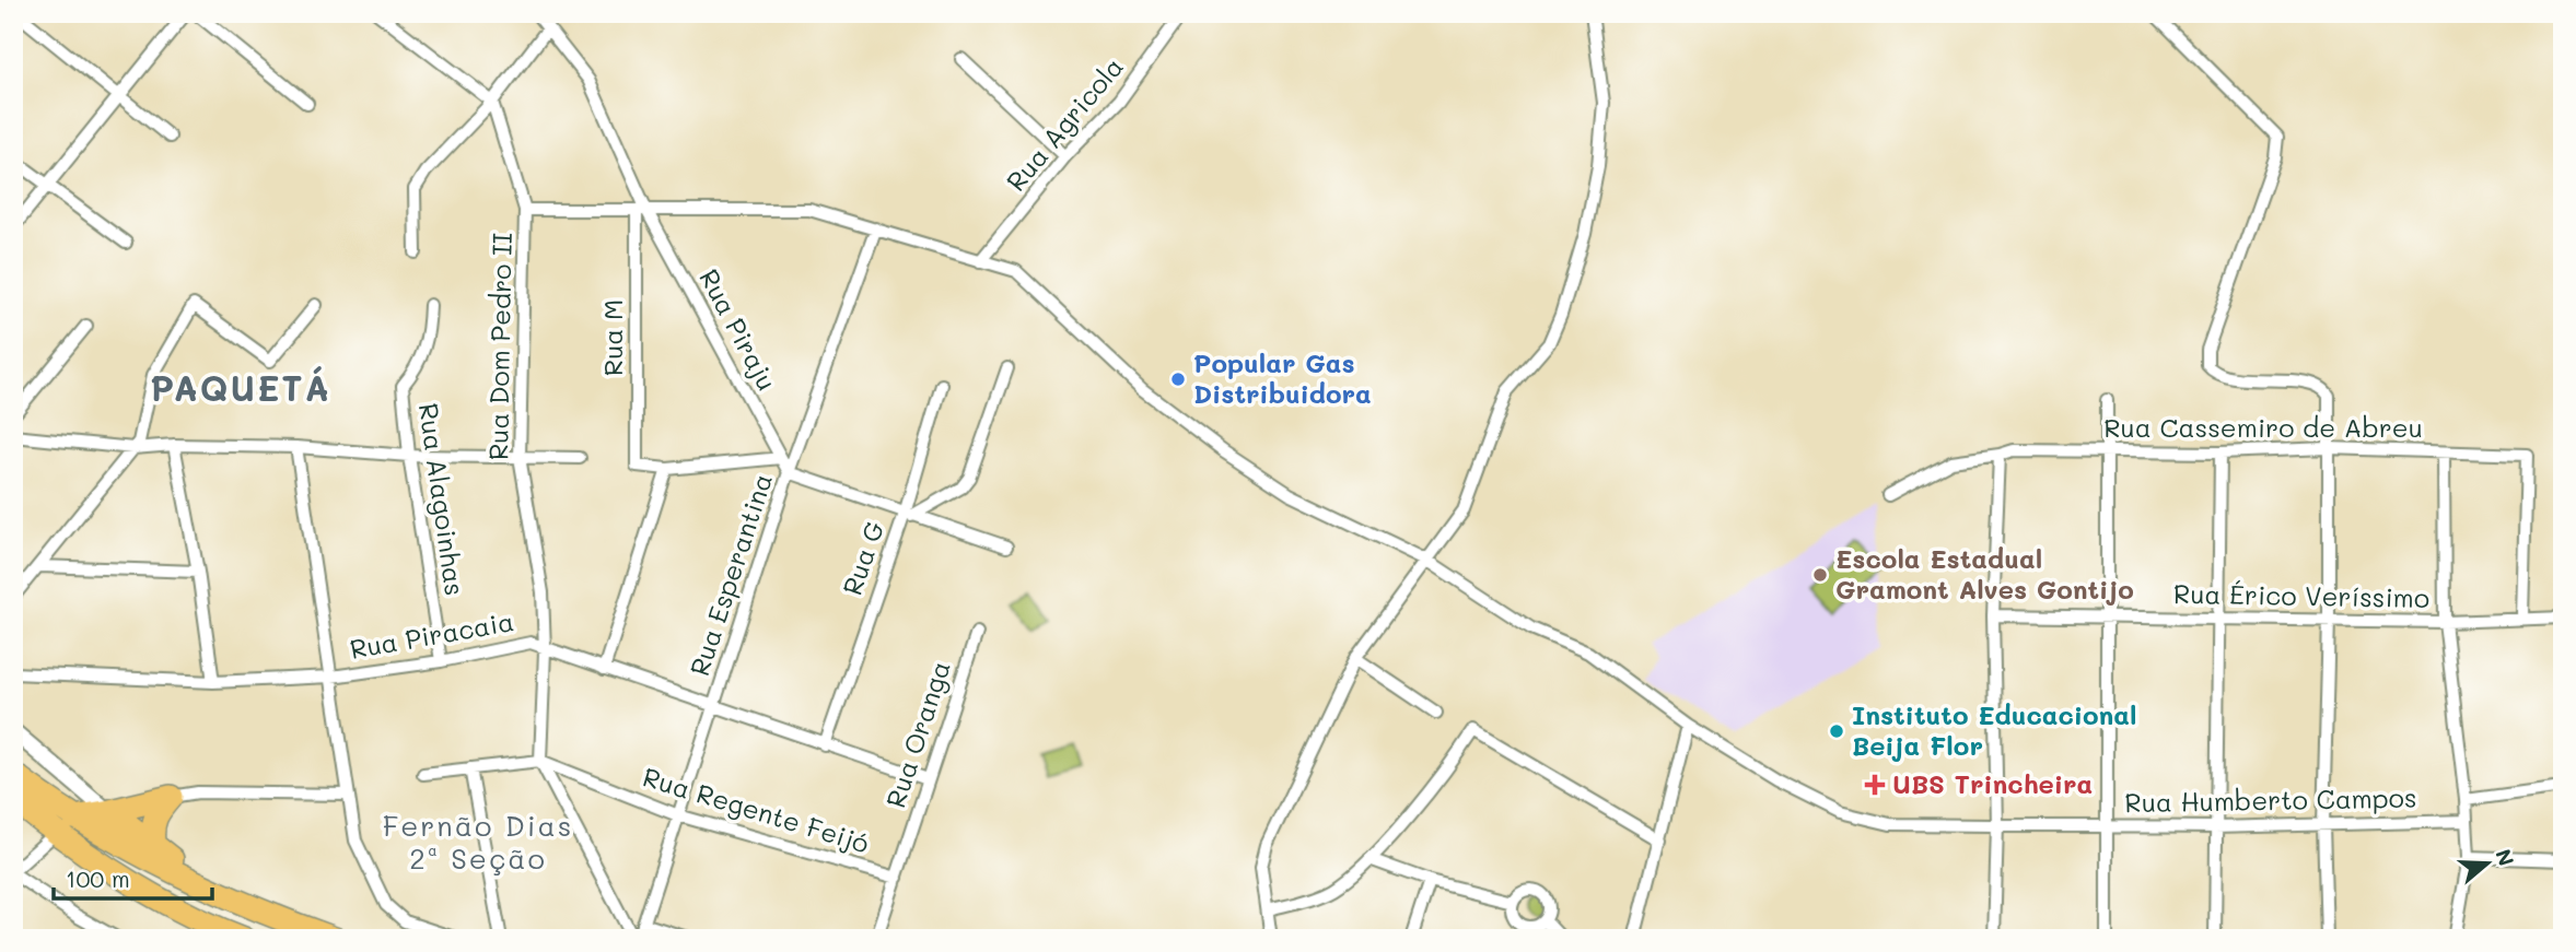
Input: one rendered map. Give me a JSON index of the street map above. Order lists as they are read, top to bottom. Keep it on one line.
{"streets":{"street":["Rua Agricola","Rua Piraju","Rua M","Rua Dom Pedro II","Rua Cassemiro de Abreu","Rua Alagoinhas","Rua G","Rua Esperantina","Rua Érico Veríssimo","Rua Piracaia","Rua Oranga","Rua Humberto Campos","Rua Regente Feijó"]},"crossings":[["Rua Agricola","Rua Humberto Campos"],["Rua Piraju","Rua M"],["Rua Piraju","Rua Esperantina"],["Rua Piraju","Rua Humberto Campos"],["Rua M","Rua Humberto Campos"],["Rua Dom Pedro II","Rua Piracaia"],["Rua Dom Pedro II","Rua Humberto Campos"],["Rua Dom Pedro II","Rua Regente Feijó"],["Rua Cassemiro de Abreu","Rua Érico Veríssimo"],["Rua Alagoinhas","Rua Piracaia"],["Rua G","Rua Piracaia"],["Rua Esperantina","Rua Piracaia"],["Rua Esperantina","Rua Humberto Campos"],["Rua Esperantina","Rua Regente Feijó"],["Rua Piracaia","Rua Oranga"],["Rua Oranga","Rua Regente Feijó"]],"districts":["PAQUETÁ","Fernão Dias 2ª Seção"],"places":{"other":["Popular Gas Distribuidora","Escola Estadual Gramont Alves Gontijo","Instituto Educacional Beija Flor"],"health":["UBS Trincheira"]},"scale_bar":"100 m","north":"right"}
